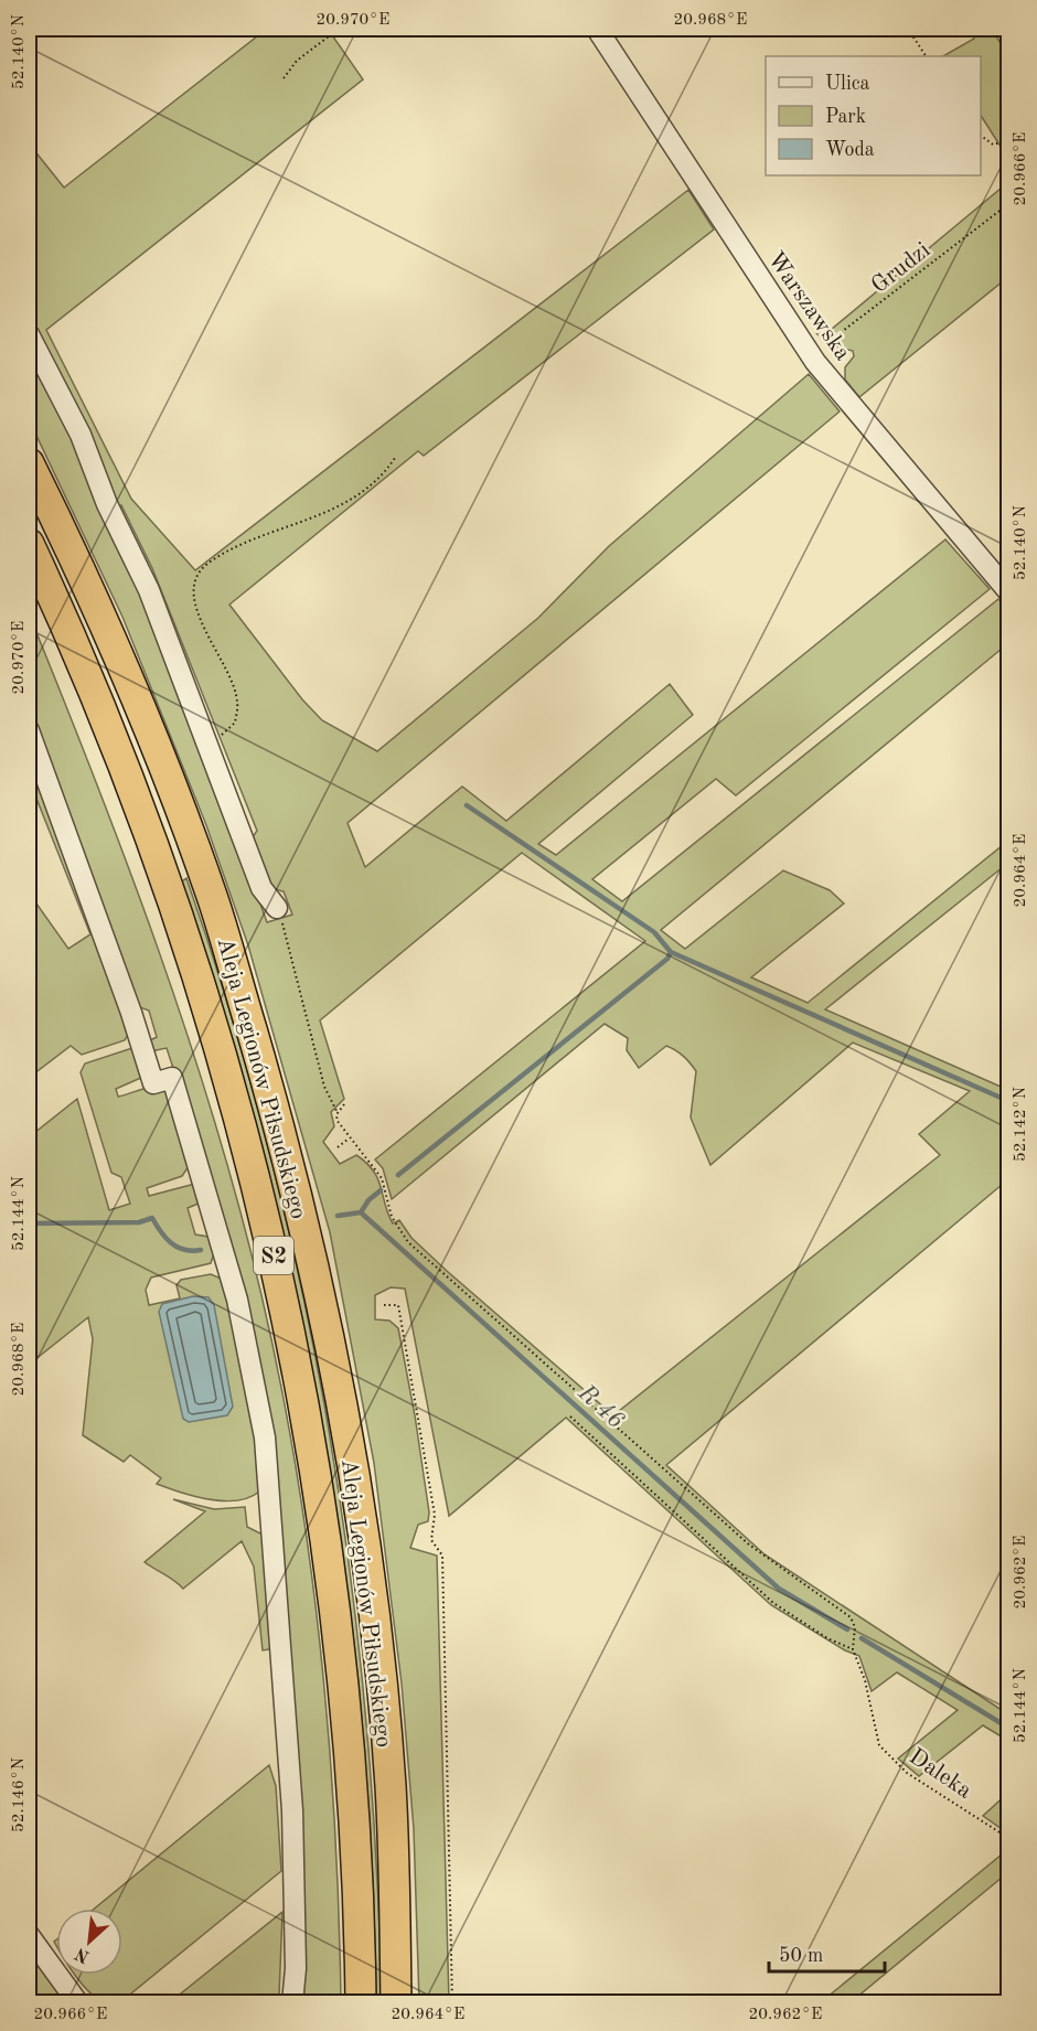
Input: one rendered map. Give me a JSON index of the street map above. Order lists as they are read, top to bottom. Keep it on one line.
{"streets":{"highway":["Aleja Legionów Piłsudskiego","S2"],"street":["Warszawska"],"path":["Grudzi","Daleka"]},"crossings":[["Grudzi","Warszawska"]],"water":["R 46"],"legend":["Ulica","Park","Woda"],"scale_bar":"50 m","north":"bottom left","coordinates":["20.970°E","20.968°E","52.140°N","20.966°E","20.964°E","52.142°N","52.144°N","20.962°E","52.146°N"]}
